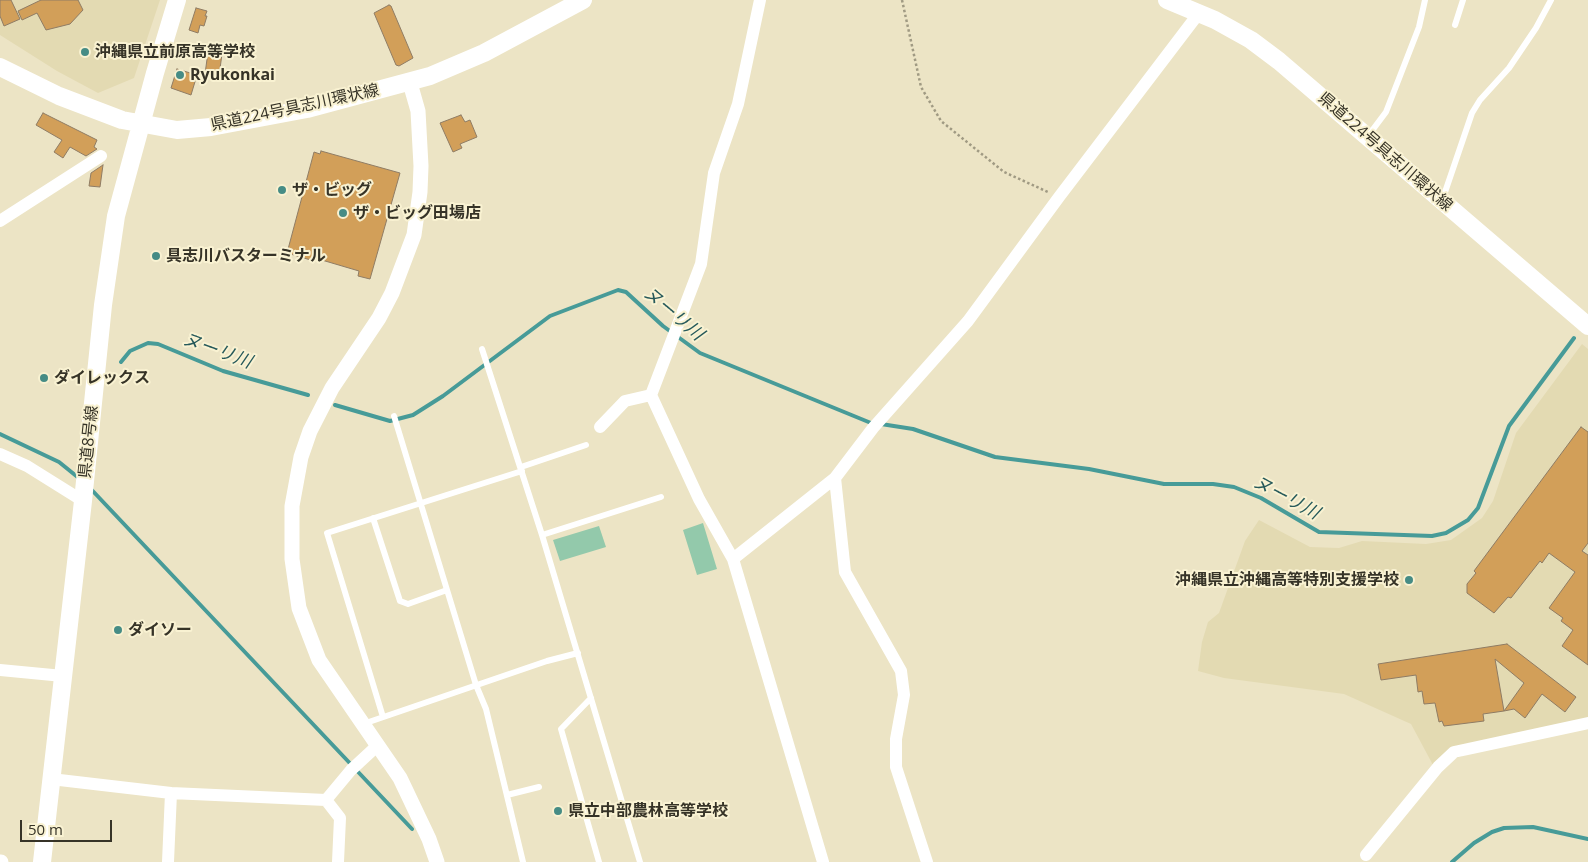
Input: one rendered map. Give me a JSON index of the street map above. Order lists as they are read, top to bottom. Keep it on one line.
{"streets":{"main road":["県道224号具志川環状線","県道8号線"]},"crossings":[["県道224号具志川環状線","県道8号線"]],"water":["ヌーリ川"],"places":["沖縄県立前原高等学校","Ryukonkai","ザ・ビッグ","ザ・ビッグ田場店","具志川バスターミナル","ダイレックス","沖縄県立沖縄高等特別支援学校","ダイソー","県立中部農林高等学校"],"scale_bar":"50 m"}
